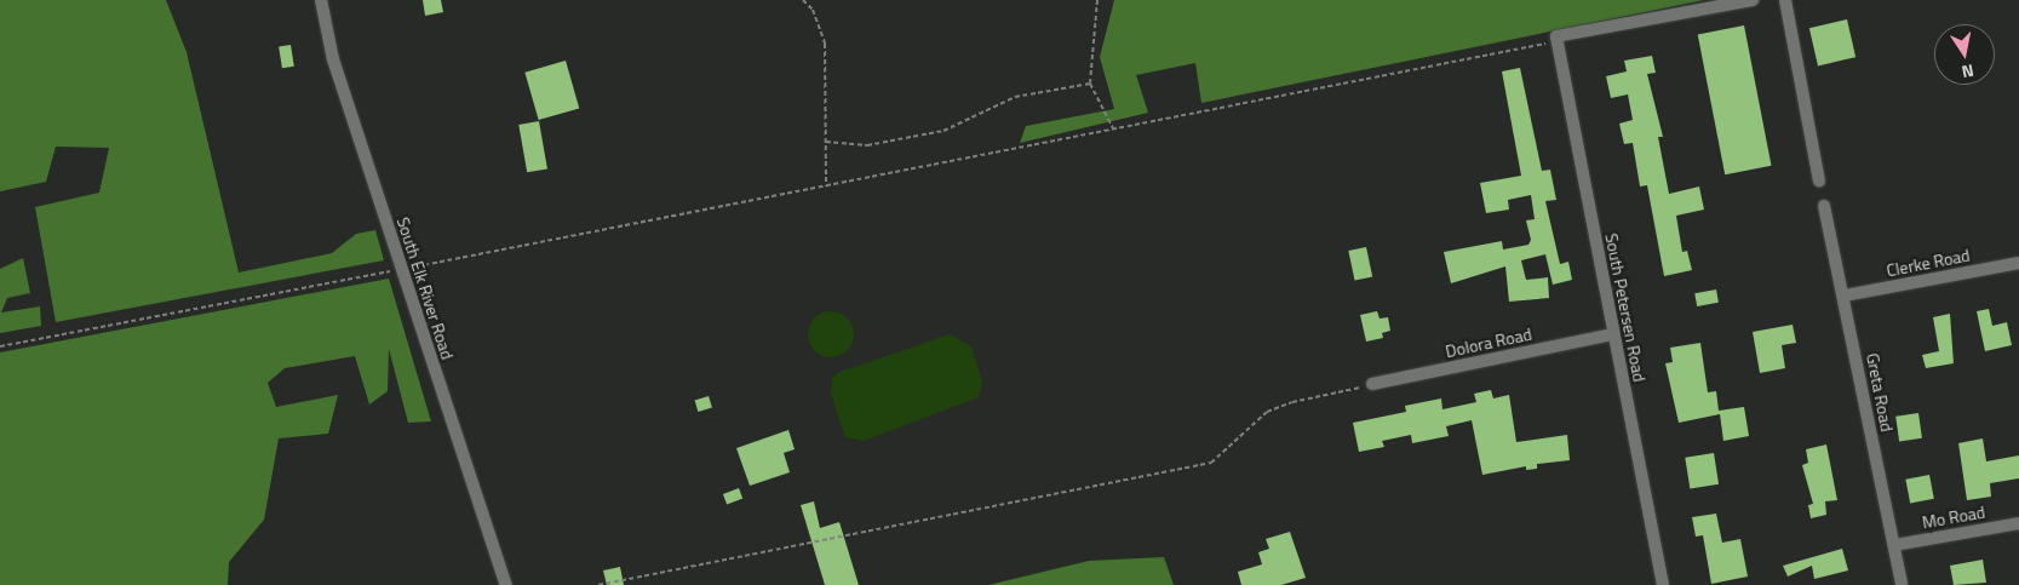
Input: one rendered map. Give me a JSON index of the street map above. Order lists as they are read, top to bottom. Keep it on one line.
{"streets":{"street":["Clerke Road","South Elk River Road","South Petersen Road","Dolora Road","Greta Road","Mo Road"]},"crossings":[["Clerke Road","Greta Road"],["South Petersen Road","Dolora Road"],["Greta Road","Mo Road"]],"north":"bottom"}
